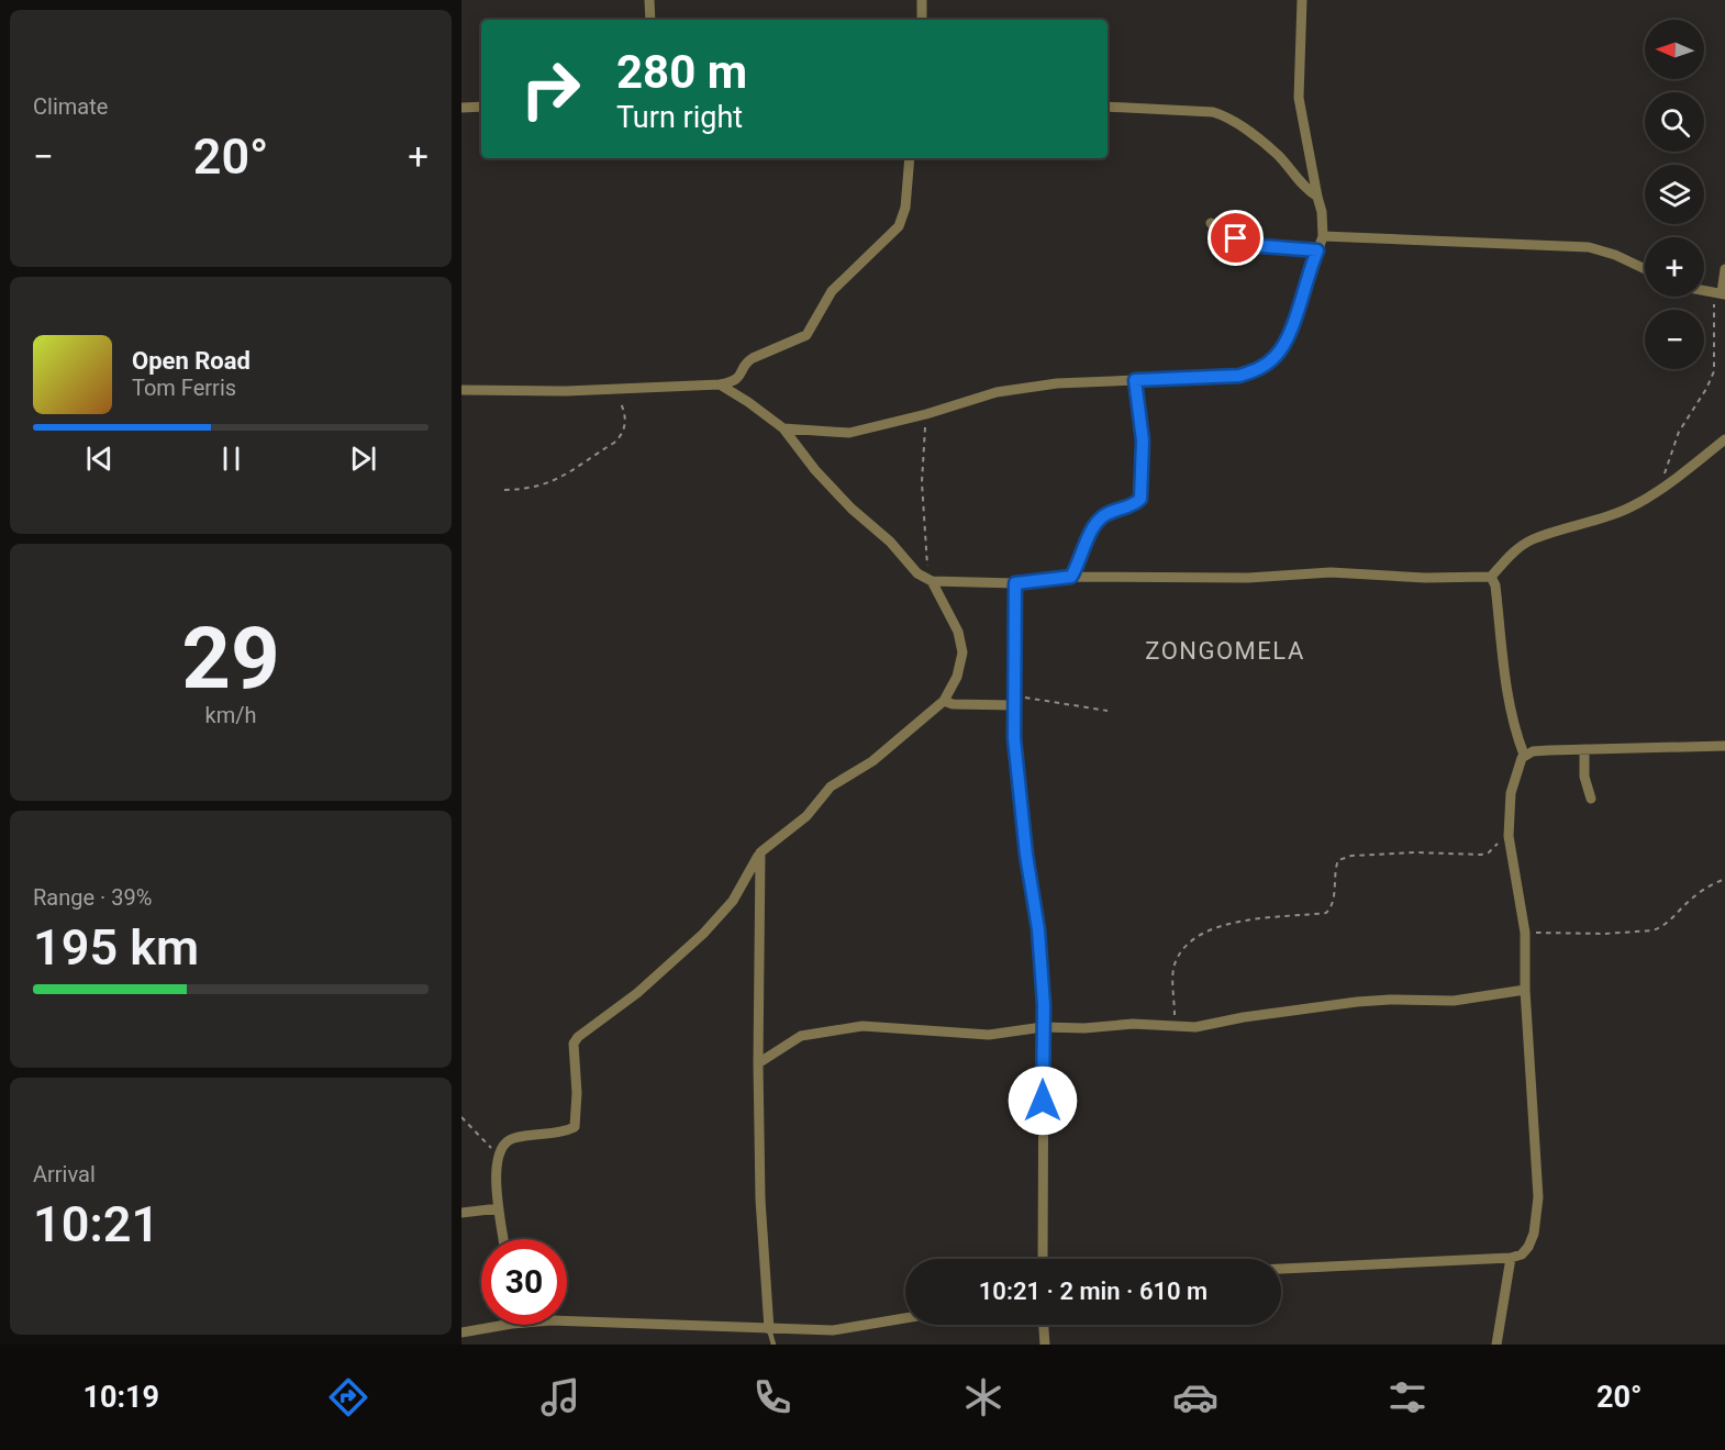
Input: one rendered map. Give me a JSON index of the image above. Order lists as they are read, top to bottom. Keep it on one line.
{"districts":["ZONGOMELA"],"north":"left","page":{"tile":["Climate",["29","km/h"],["Range · 39%","195 km"],["Arrival","10:21"]],"map_buttons":["+","−"],"turn":["280 m","Turn right"],"heat":["−","20°","+"],"song":["Open Road","Tom Ferris"],"limit":"30","trip":"10:21 · 2 min · 610 m","tabs":["10:19","20°"]}}
